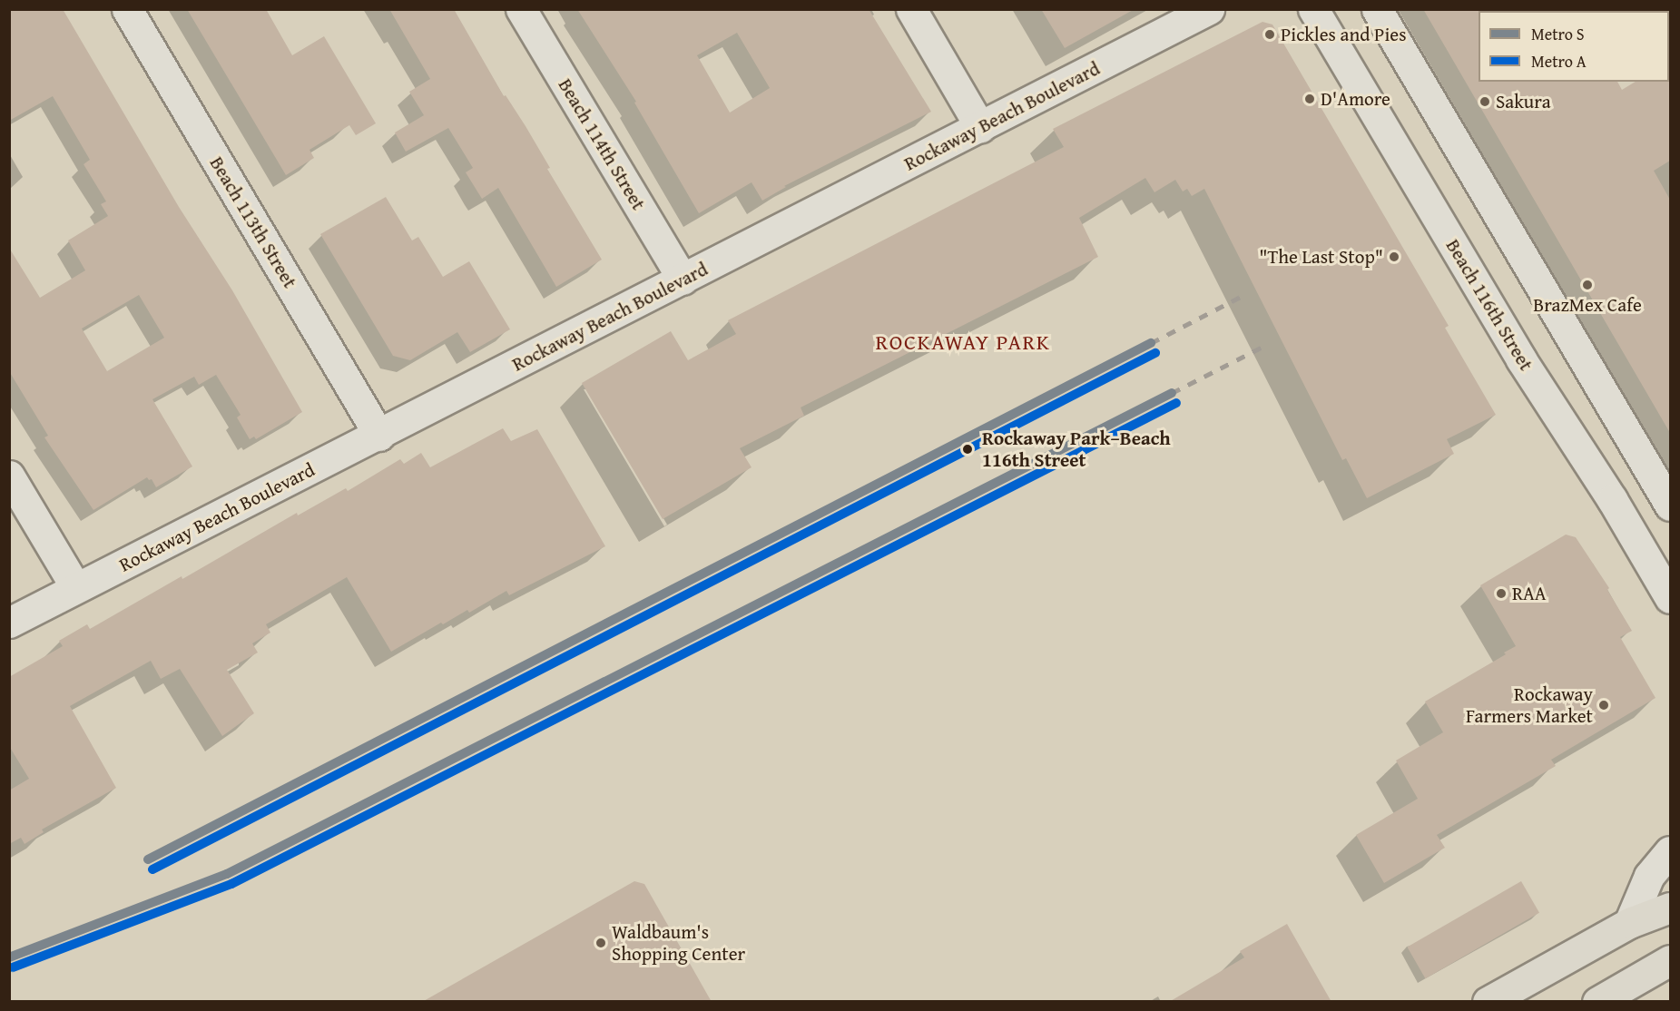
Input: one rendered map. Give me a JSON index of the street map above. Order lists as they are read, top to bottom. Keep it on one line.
{"streets":{"street":["Rockaway Beach Boulevard","Beach 114th Street","Beach 113th Street","Beach 116th Street"]},"crossings":[["Rockaway Beach Boulevard","Beach 114th Street"],["Rockaway Beach Boulevard","Beach 113th Street"]],"districts":["ROCKAWAY PARK"],"places":["Pickles and Pies","D'Amore","Sakura","\"The Last Stop\"","BrazMex Cafe","Rockaway Park–Beach 116th Street","RAA","Rockaway Farmers Market","Waldbaum's Shopping Center"],"lines":["metro line S","metro line A"],"legend":["Metro S","Metro A"]}
